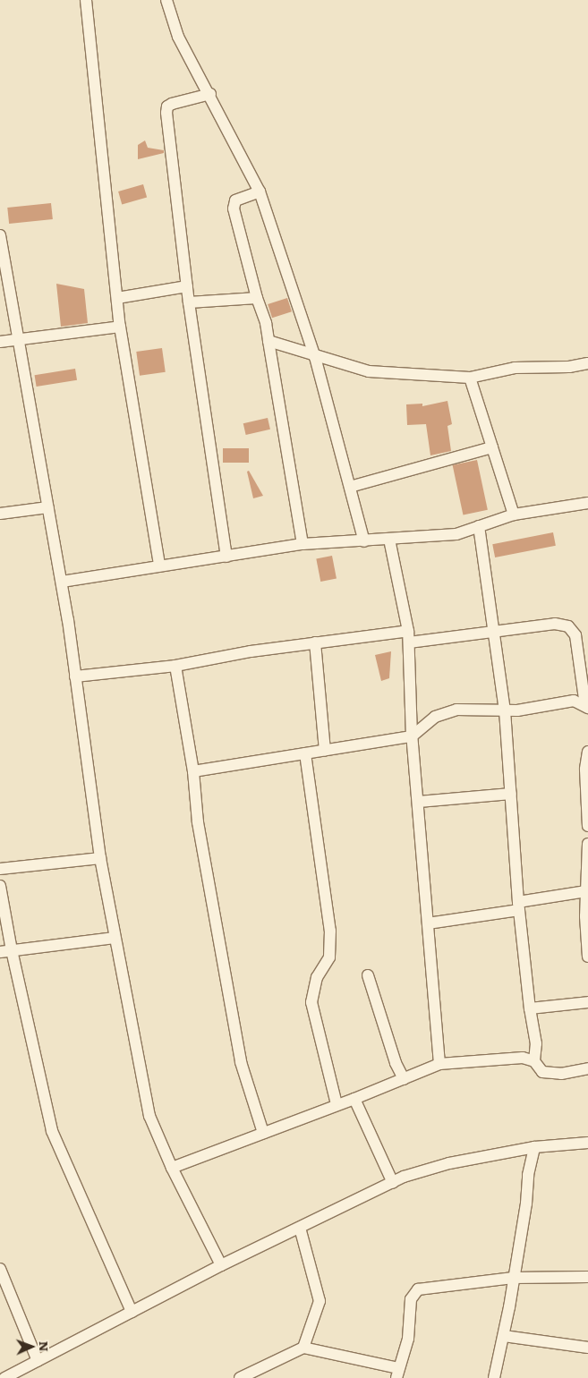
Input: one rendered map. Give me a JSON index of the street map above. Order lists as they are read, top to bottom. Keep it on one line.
{"north":"right"}
